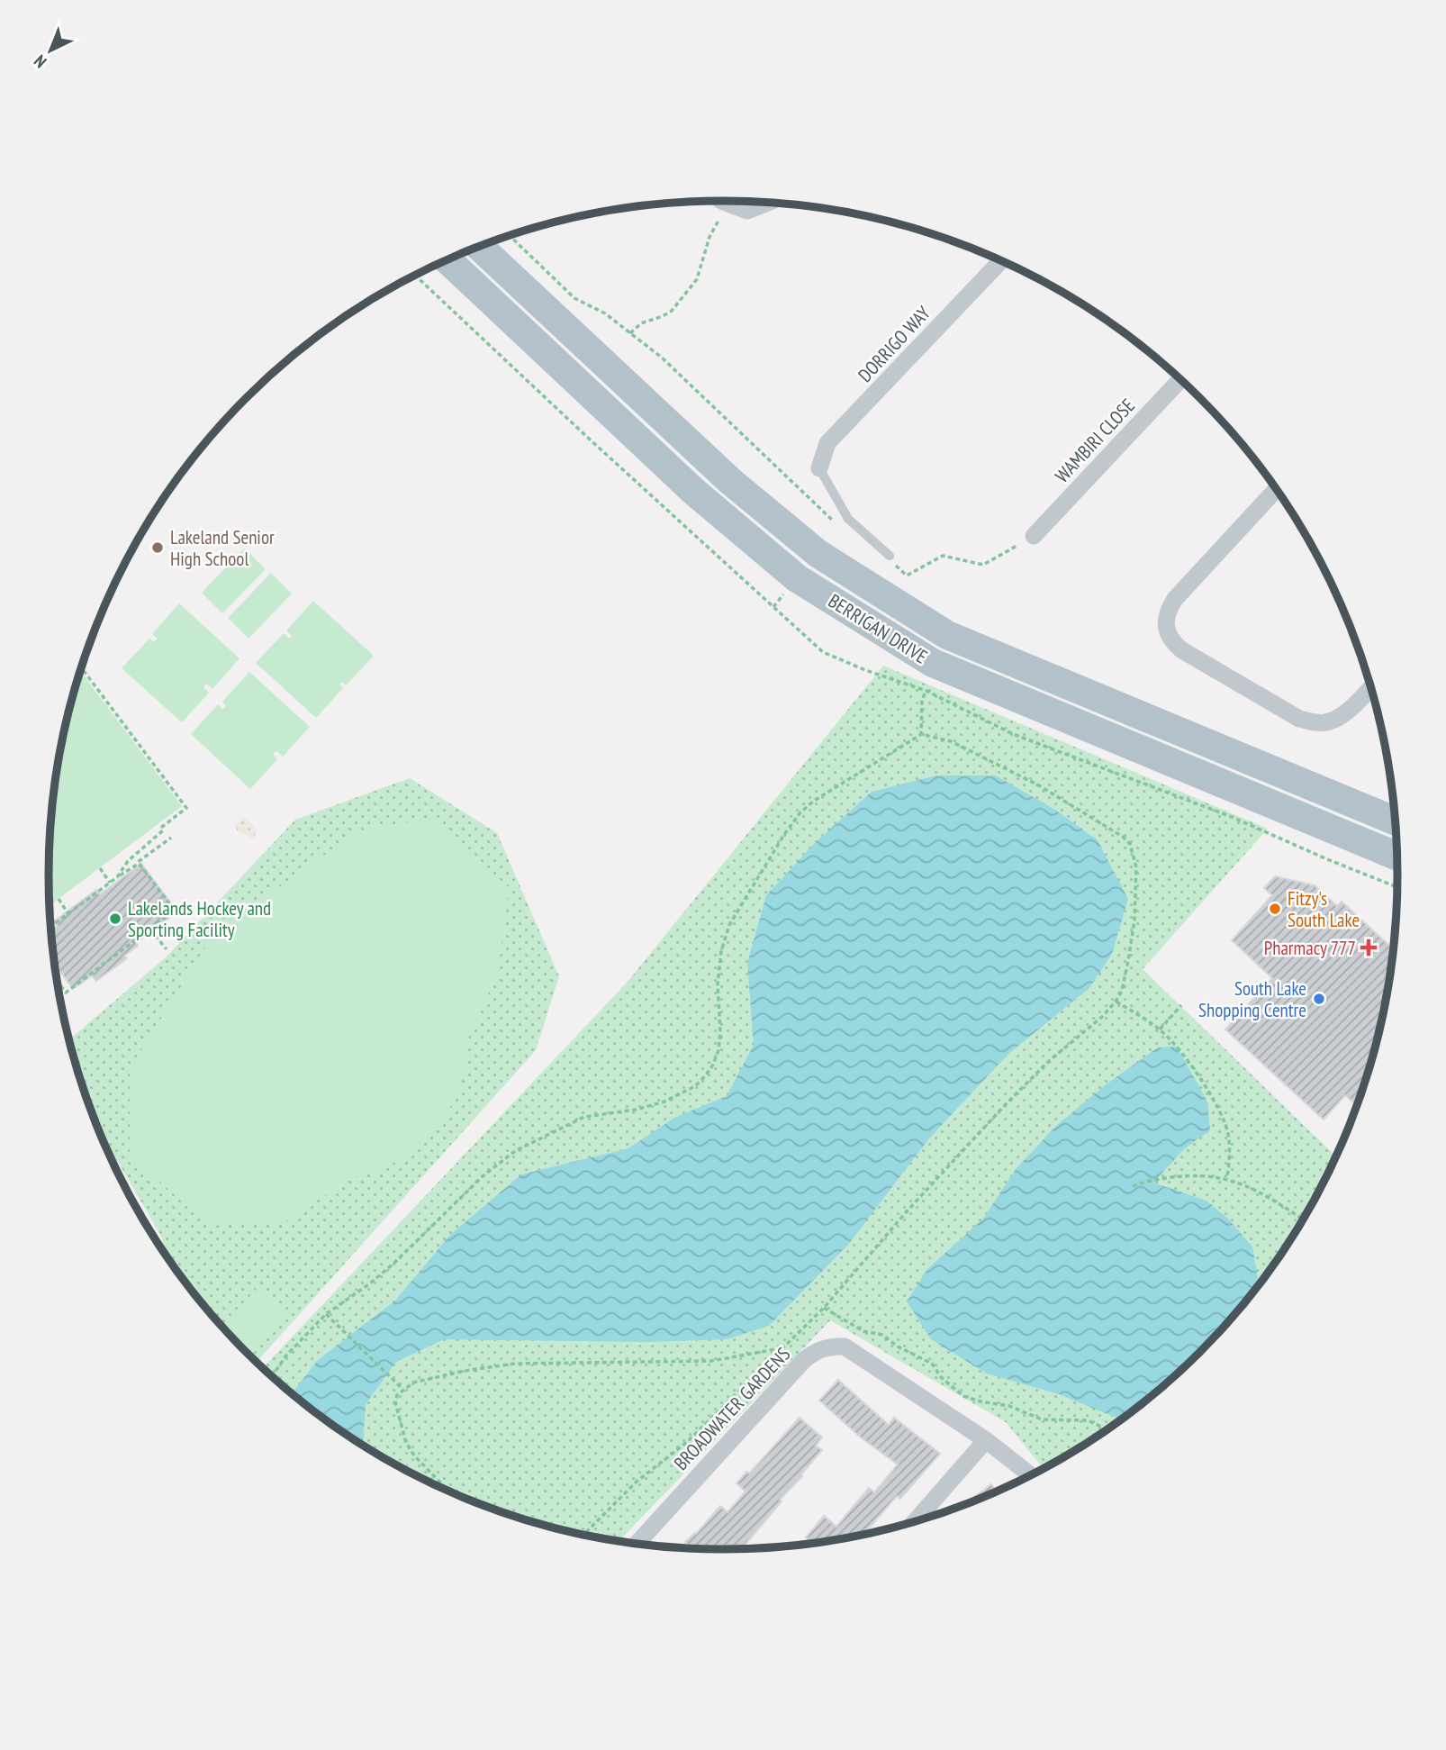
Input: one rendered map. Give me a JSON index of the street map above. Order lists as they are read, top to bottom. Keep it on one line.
{"streets":{"main road":["BERRIGAN DRIVE"],"street":["DORRIGO WAY","WAMBIRI CLOSE","BROADWATER GARDENS"]},"places":{"other":["Lakeland Senior High School","Fitzy's South Lake","Lakelands Hockey and Sporting Facility","South Lake Shopping Centre"],"health":["Pharmacy 777"]},"north":"bottom left"}
